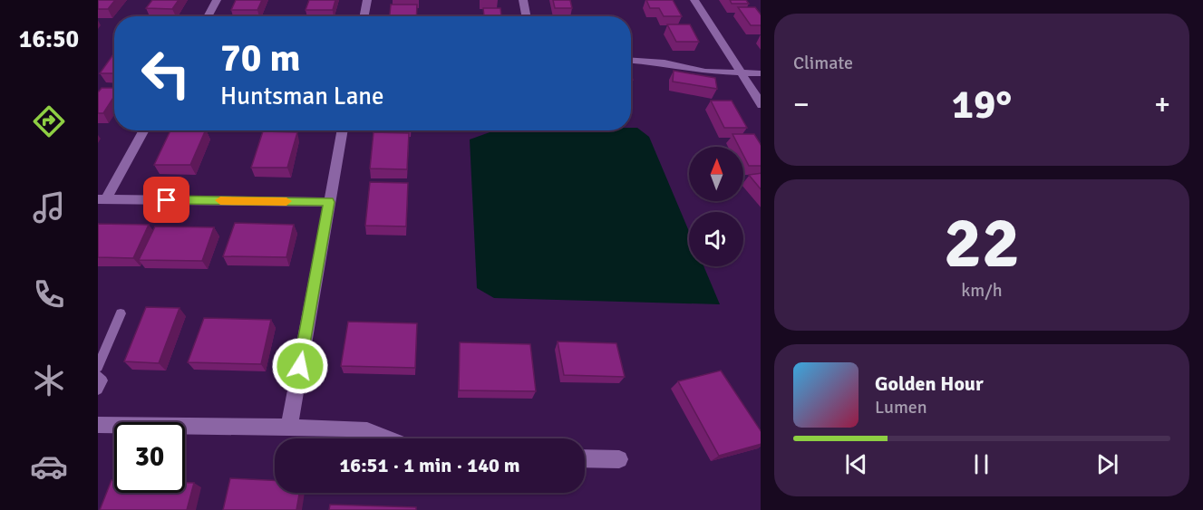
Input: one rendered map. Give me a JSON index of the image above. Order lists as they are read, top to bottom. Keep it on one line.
{"north":"top","page":{"tabs":"16:50","tile":["Climate",["22","km/h"]],"turn":["70 m","Huntsman Lane"],"heat":["−","19°","+"],"song":["Golden Hour","Lumen"],"limit":"30","trip":"16:51 · 1 min · 140 m"}}
